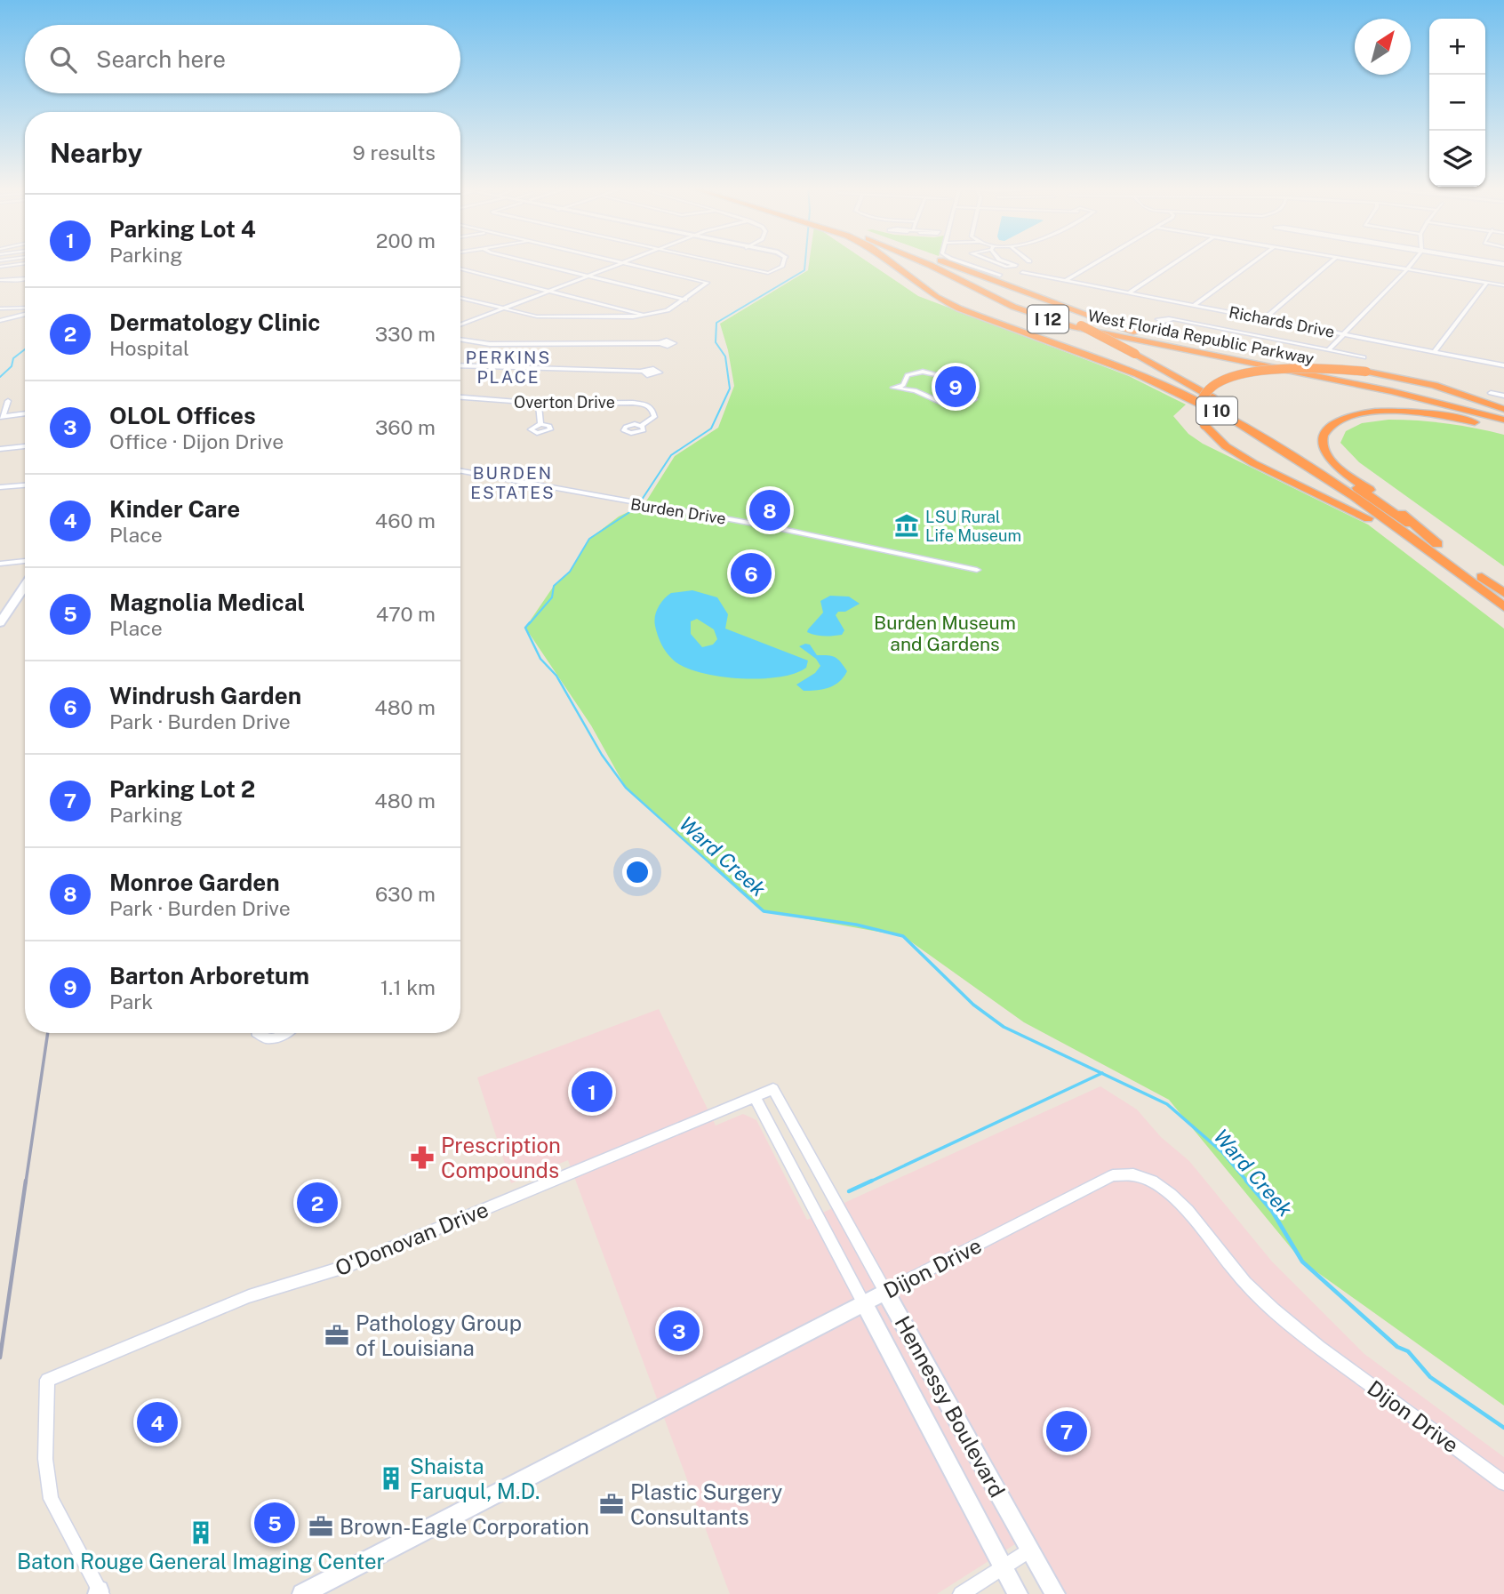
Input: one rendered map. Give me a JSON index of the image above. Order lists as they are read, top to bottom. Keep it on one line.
{"streets":{"highway":["I 12","West Florida Republic Parkway","I 10"],"street":["Richards Drive","Overton Drive","Burden Drive","O'Donovan Drive","Dijon Drive","Hennessy Boulevard"]},"crossings":[["O'Donovan Drive","Hennessy Boulevard"],["Dijon Drive","Hennessy Boulevard"]],"districts":["PERKINS PLACE","BURDEN ESTATES"],"water":["Ward Creek"],"parks":["Burden Museum and Gardens"],"places":{"museum":["LSU Rural Life Museum"],"pharmacy":["Prescription Compounds"],"office":["Pathology Group of Louisiana","Plastic Surgery Consultants","Brown-Eagle Corporation"],"building":["Shaista Faruqul, M.D.","Baton Rouge General Imaging Center"]},"north":"top right","page":{"map_buttons":["+","−"],"search":"Search here","heading":["Nearby","9 results"],"list":[{"mark":"1","name":"Parking Lot 4","note":"Parking","value":"200 m"},{"mark":"2","name":"Dermatology Clinic","note":"Hospital","value":"330 m"},{"mark":"3","name":"OLOL Offices","note":"Office · Dijon Drive","value":"360 m"},{"mark":"4","name":"Kinder Care","note":"Place","value":"460 m"},{"mark":"5","name":"Magnolia Medical","note":"Place","value":"470 m"},{"mark":"6","name":"Windrush Garden","note":"Park · Burden Drive","value":"480 m"},{"mark":"7","name":"Parking Lot 2","note":"Parking","value":"480 m"},{"mark":"8","name":"Monroe Garden","note":"Park · Burden Drive","value":"630 m"},{"mark":"9","name":"Barton Arboretum","note":"Park","value":"1.1 km"}],"pins":["9","8","6","1","2","3","4","7","5"]}}
